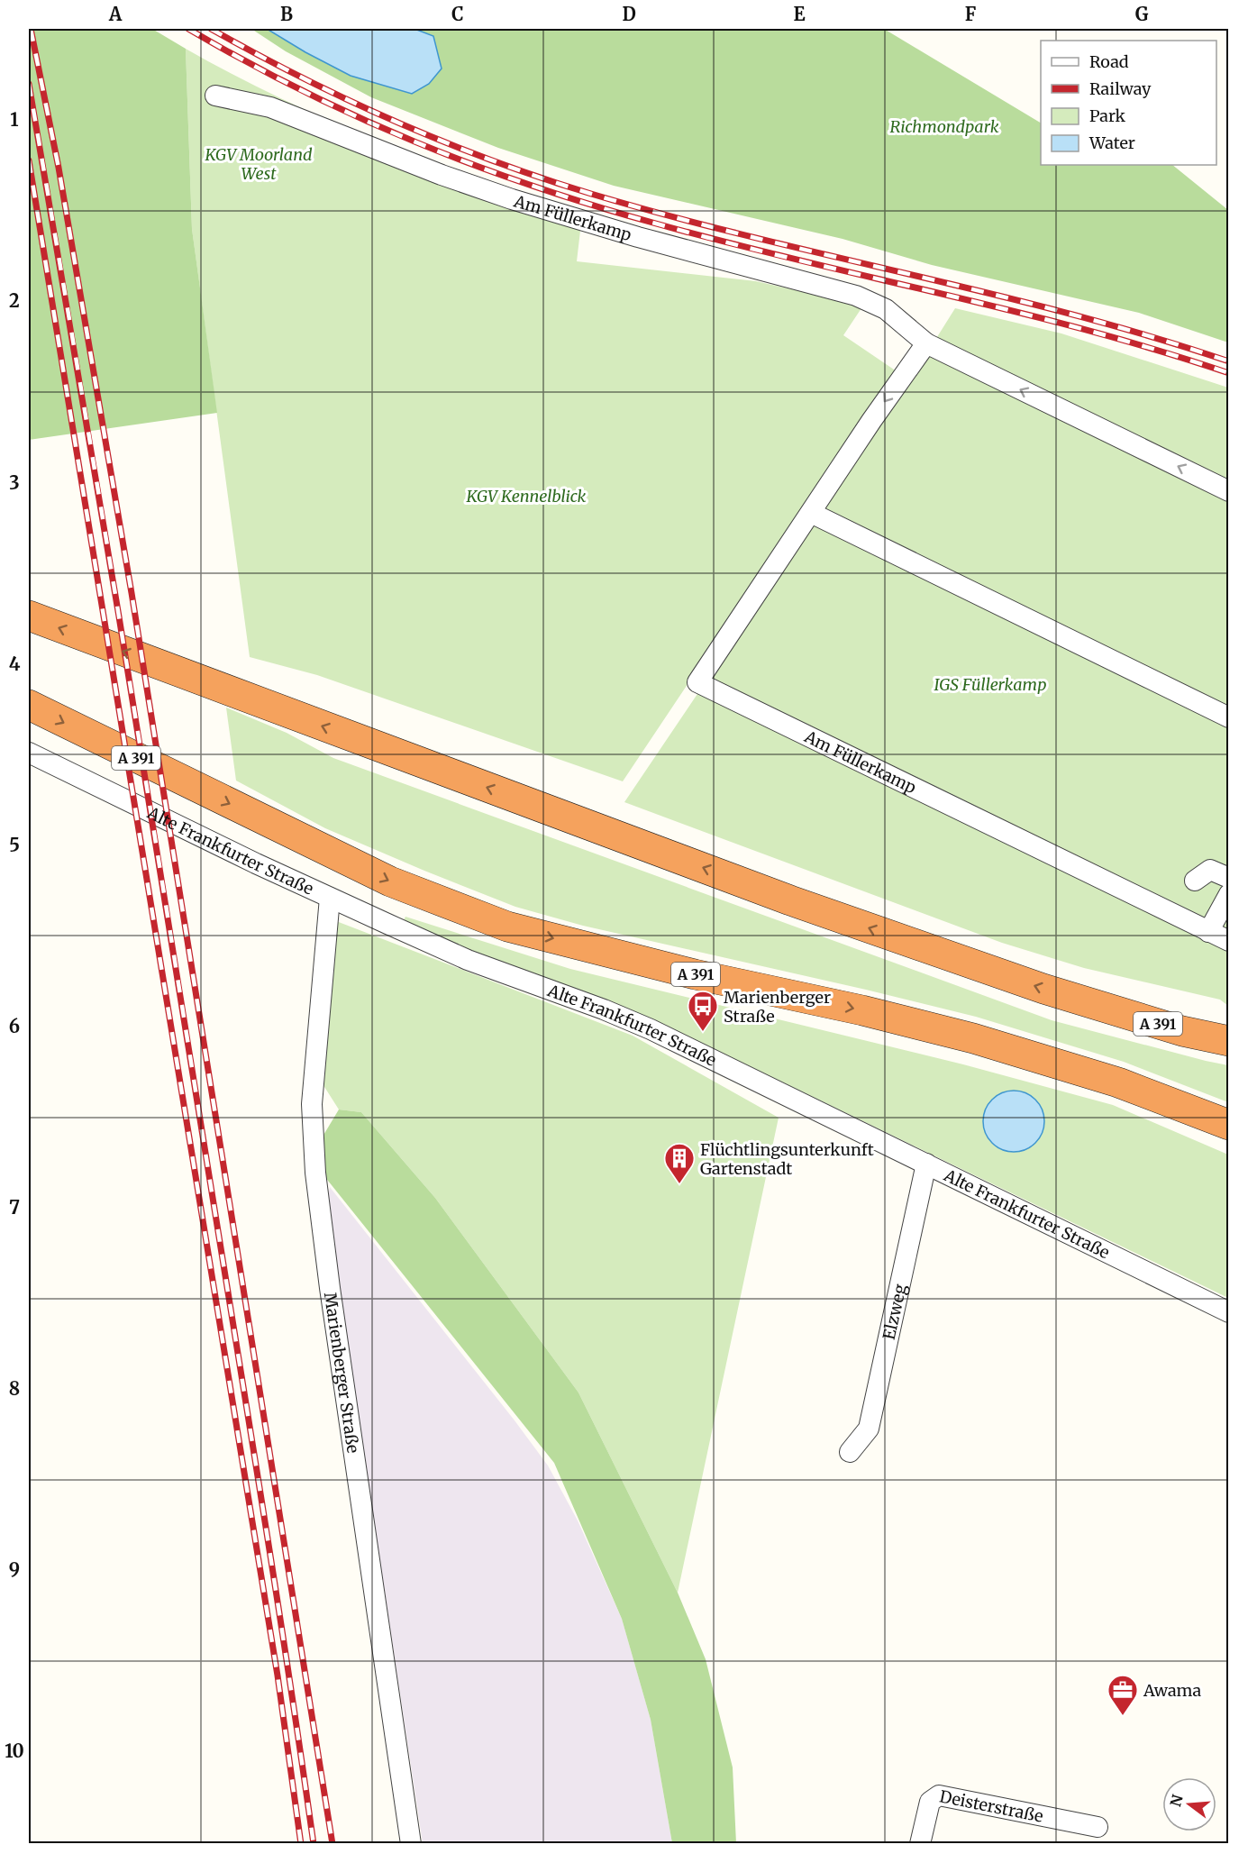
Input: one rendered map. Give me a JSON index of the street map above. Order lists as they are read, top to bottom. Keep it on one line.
{"streets":{"highway":["A 391"],"street":["Am Füllerkamp","Alte Frankfurter Straße","Elzweg","Marienberger Straße","Deisterstraße"]},"crossings":[["Alte Frankfurter Straße","Elzweg"],["Alte Frankfurter Straße","Marienberger Straße"]],"parks":["Richmondpark","KGV Moorland West","KGV Kennelblick","IGS Füllerkamp"],"places":{"bus stop":["Marienberger Straße"],"building":["Flüchtlingsunterkunft Gartenstadt"],"office":["Awama"]},"legend":["Road","Railway","Park","Water"],"north":"left","grid":{"columns":["A","B","C","D","E","F","G"],"rows":["1","2","3","4","5","6","7","8","9","10"]}}
